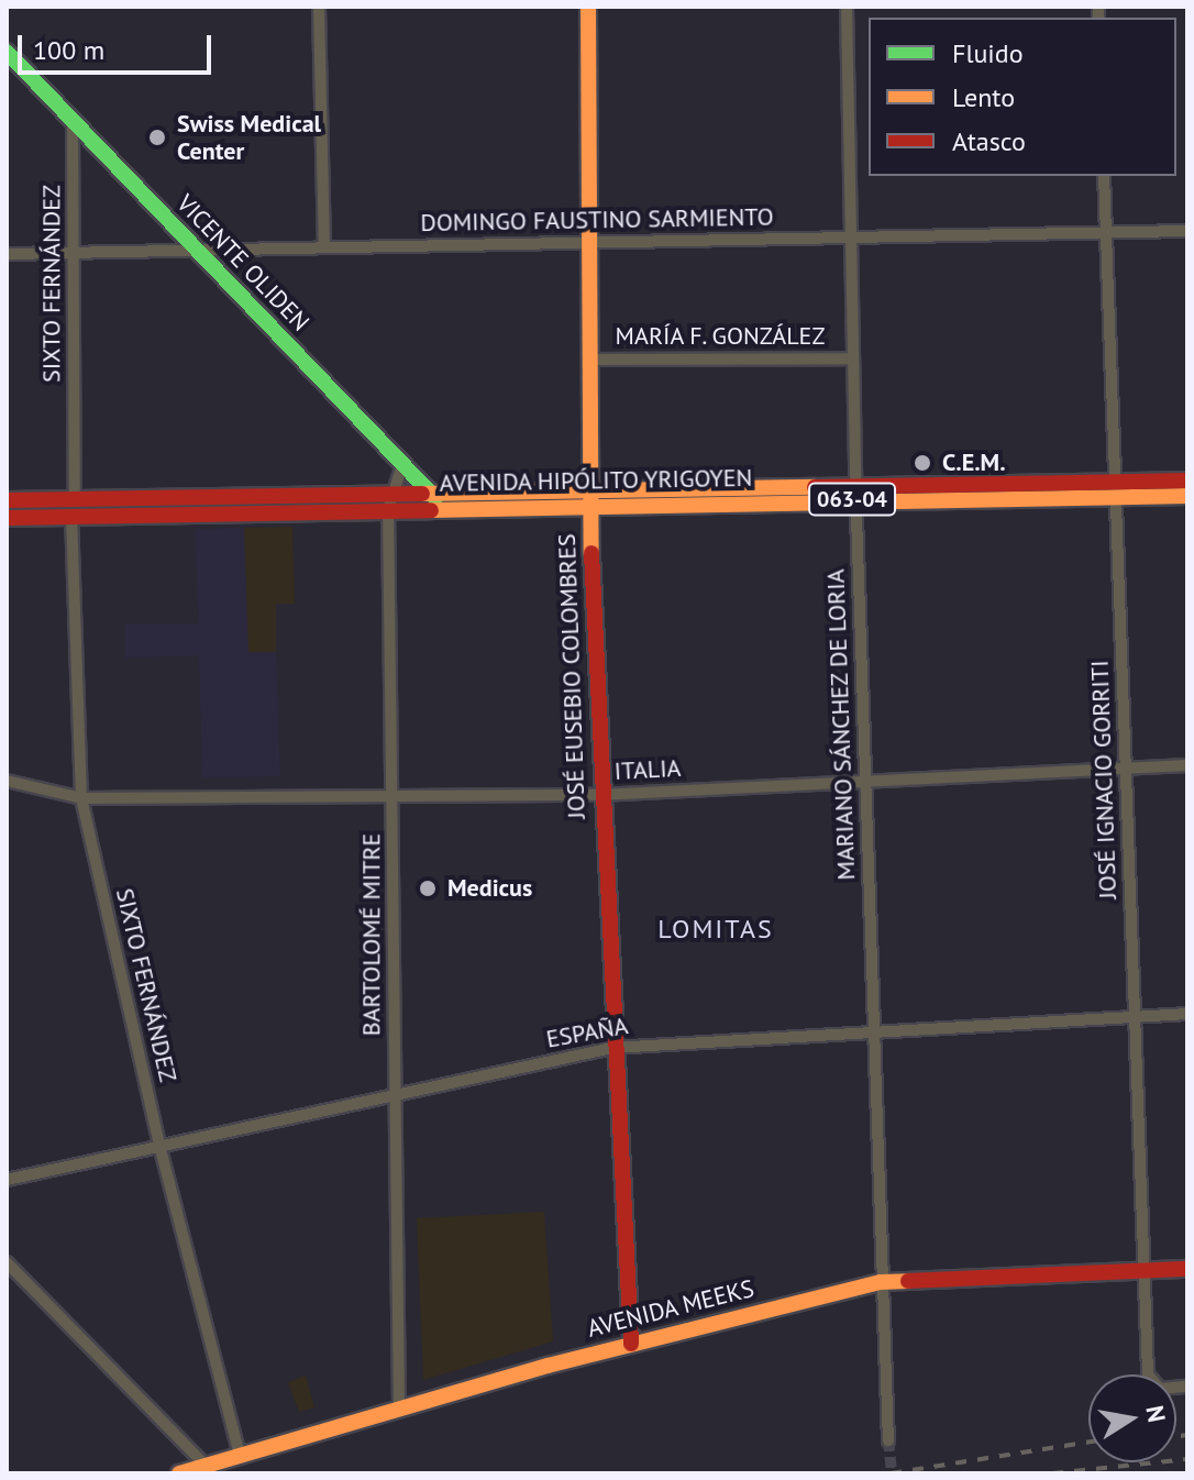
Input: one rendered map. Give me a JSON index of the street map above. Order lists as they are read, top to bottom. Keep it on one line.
{"streets":{"street":["DOMINGO FAUSTINO SARMIENTO","VICENTE OLIDEN","SIXTO FERNÁNDEZ","MARÍA F. GONZÁLEZ","AVENIDA HIPÓLITO YRIGOYEN","063-04","JOSÉ EUSEBIO COLOMBRES","MARIANO SÁNCHEZ DE LORIA","ITALIA","JOSÉ IGNACIO GORRITI","BARTOLOMÉ MITRE","ESPAÑA","AVENIDA MEEKS"]},"crossings":[["DOMINGO FAUSTINO SARMIENTO","VICENTE OLIDEN"],["DOMINGO FAUSTINO SARMIENTO","SIXTO FERNÁNDEZ"],["DOMINGO FAUSTINO SARMIENTO","JOSÉ EUSEBIO COLOMBRES"],["DOMINGO FAUSTINO SARMIENTO","MARIANO SÁNCHEZ DE LORIA"],["DOMINGO FAUSTINO SARMIENTO","JOSÉ IGNACIO GORRITI"],["VICENTE OLIDEN","SIXTO FERNÁNDEZ"],["VICENTE OLIDEN","AVENIDA HIPÓLITO YRIGOYEN"],["VICENTE OLIDEN","BARTOLOMÉ MITRE"],["SIXTO FERNÁNDEZ","AVENIDA HIPÓLITO YRIGOYEN"],["SIXTO FERNÁNDEZ","ITALIA"],["SIXTO FERNÁNDEZ","ESPAÑA"],["SIXTO FERNÁNDEZ","AVENIDA MEEKS"],["MARÍA F. GONZÁLEZ","JOSÉ EUSEBIO COLOMBRES"],["MARÍA F. GONZÁLEZ","MARIANO SÁNCHEZ DE LORIA"],["AVENIDA HIPÓLITO YRIGOYEN","JOSÉ EUSEBIO COLOMBRES"],["AVENIDA HIPÓLITO YRIGOYEN","MARIANO SÁNCHEZ DE LORIA"],["AVENIDA HIPÓLITO YRIGOYEN","JOSÉ IGNACIO GORRITI"],["AVENIDA HIPÓLITO YRIGOYEN","BARTOLOMÉ MITRE"],["JOSÉ EUSEBIO COLOMBRES","ITALIA"],["JOSÉ EUSEBIO COLOMBRES","ESPAÑA"],["JOSÉ EUSEBIO COLOMBRES","AVENIDA MEEKS"],["MARIANO SÁNCHEZ DE LORIA","ITALIA"],["MARIANO SÁNCHEZ DE LORIA","ESPAÑA"],["MARIANO SÁNCHEZ DE LORIA","AVENIDA MEEKS"],["ITALIA","JOSÉ IGNACIO GORRITI"],["ITALIA","BARTOLOMÉ MITRE"],["JOSÉ IGNACIO GORRITI","ESPAÑA"],["JOSÉ IGNACIO GORRITI","AVENIDA MEEKS"],["BARTOLOMÉ MITRE","ESPAÑA"],["BARTOLOMÉ MITRE","AVENIDA MEEKS"]],"districts":["LOMITAS"],"places":["Swiss Medical Center","C.E.M.","Medicus"],"legend":["Fluido","Lento","Atasco"],"scale_bar":"100 m","north":"right"}
